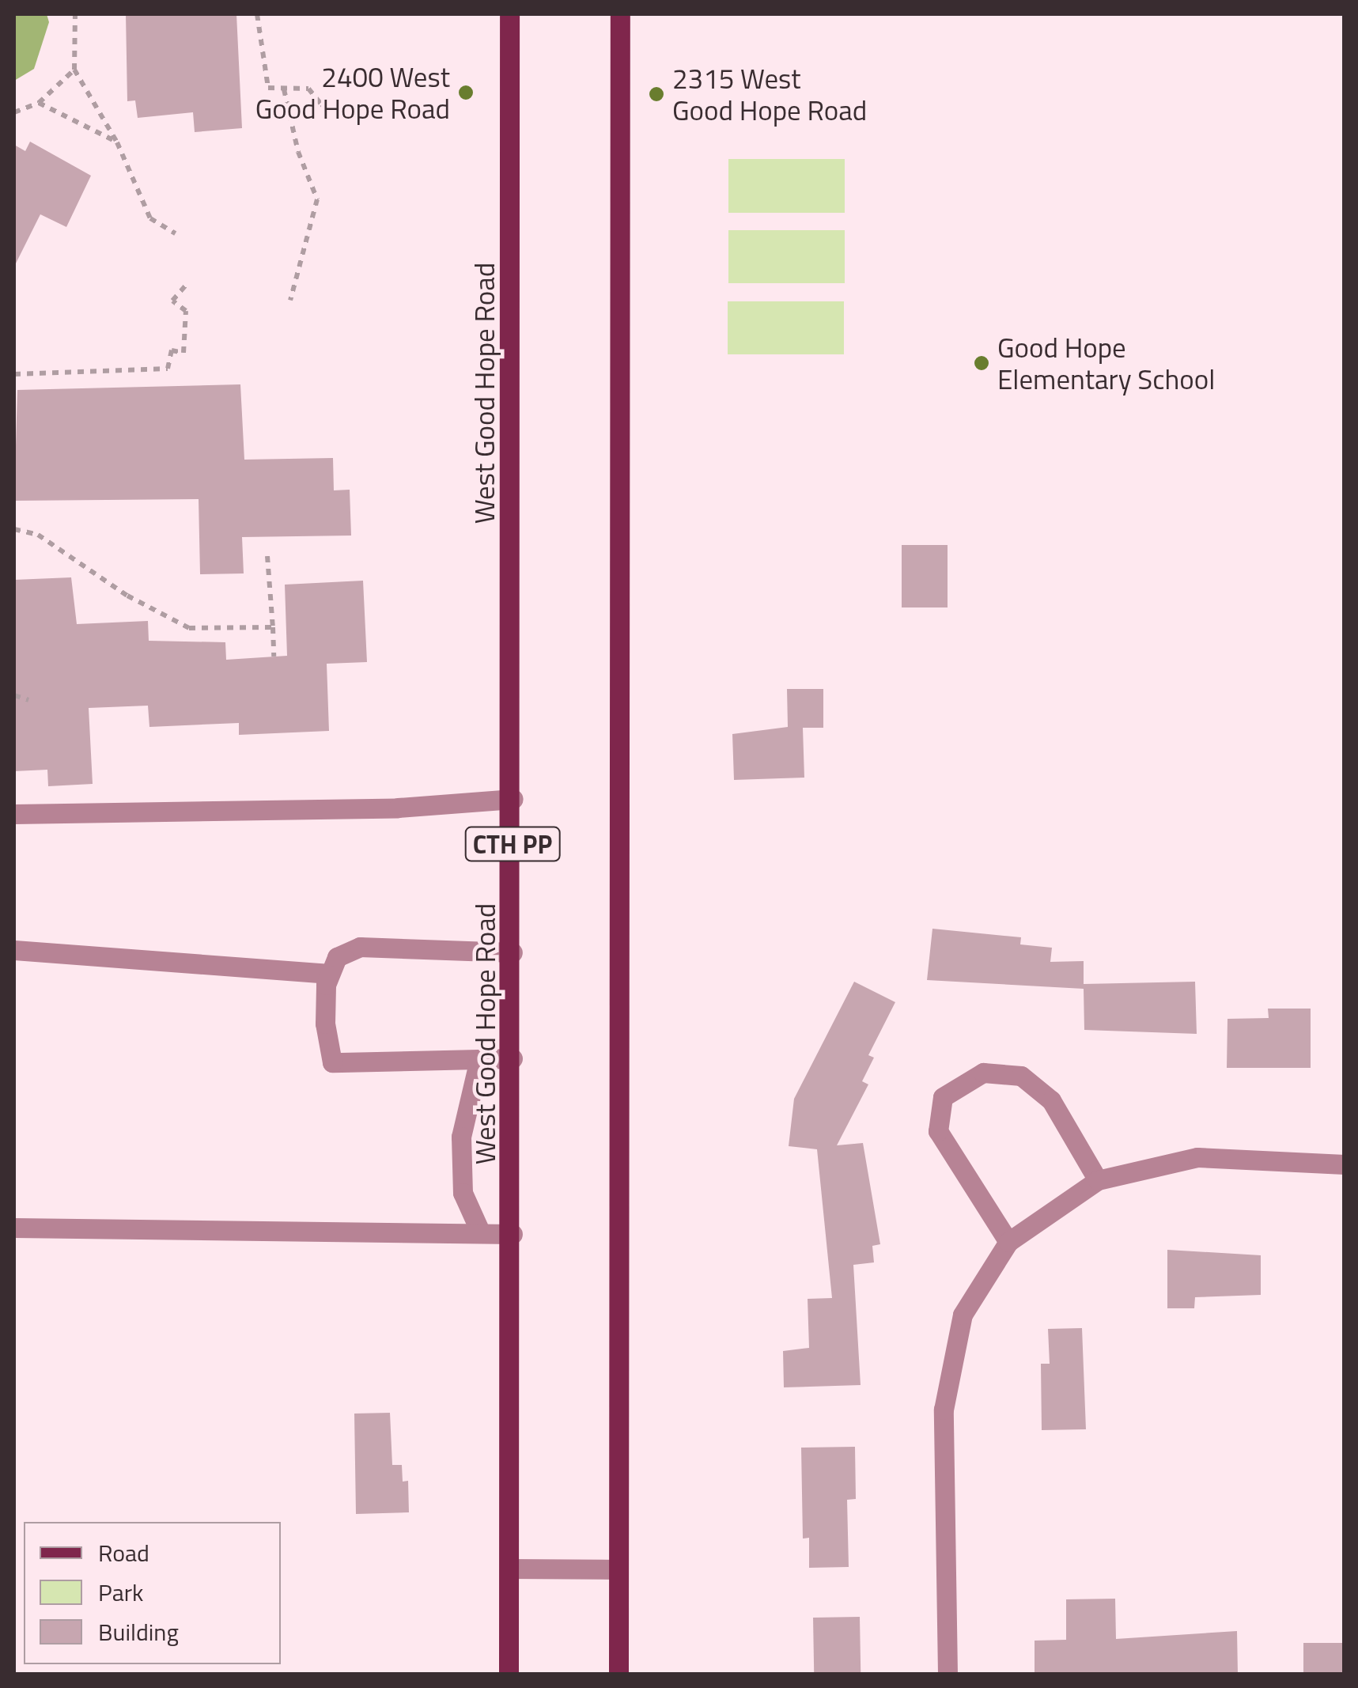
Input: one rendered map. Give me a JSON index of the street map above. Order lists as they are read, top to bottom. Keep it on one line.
{"streets":{"main road":["West Good Hope Road","CTH PP"]},"places":["2400 West Good Hope Road","2315 West Good Hope Road","Good Hope Elementary School"],"legend":["Road","Park","Building"]}
